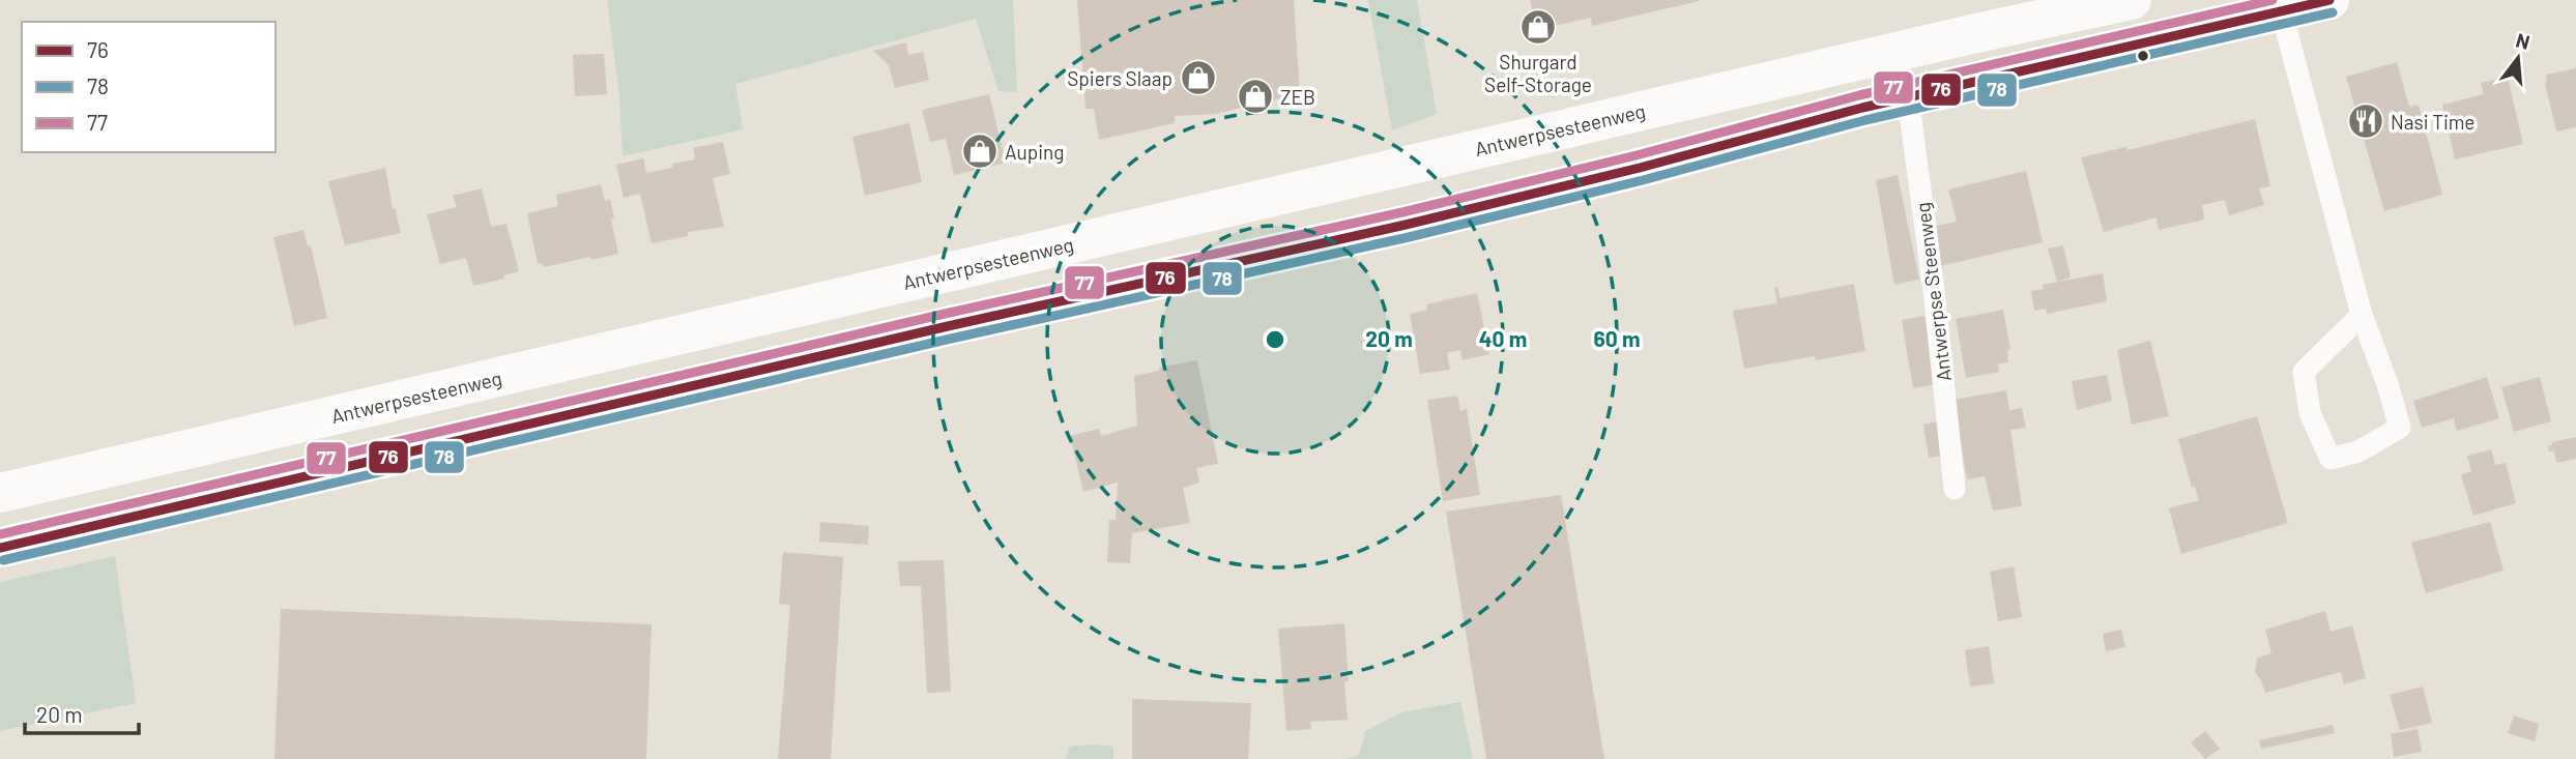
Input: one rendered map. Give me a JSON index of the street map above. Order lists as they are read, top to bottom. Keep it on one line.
{"streets":{"main road":["Antwerpsesteenweg"],"lane":["Antwerpse Steenweg"]},"places":{"shop":["Shurgard Self-Storage","Spiers Slaap","ZEB","Auping"],"restaurant":["Nasi Time"]},"lines":["transit line 76","transit line 77","transit line 78"],"legend":["76","78","77"],"scale_bar":"20 m","north":"top","rings":["20 m","40 m","60 m"]}
